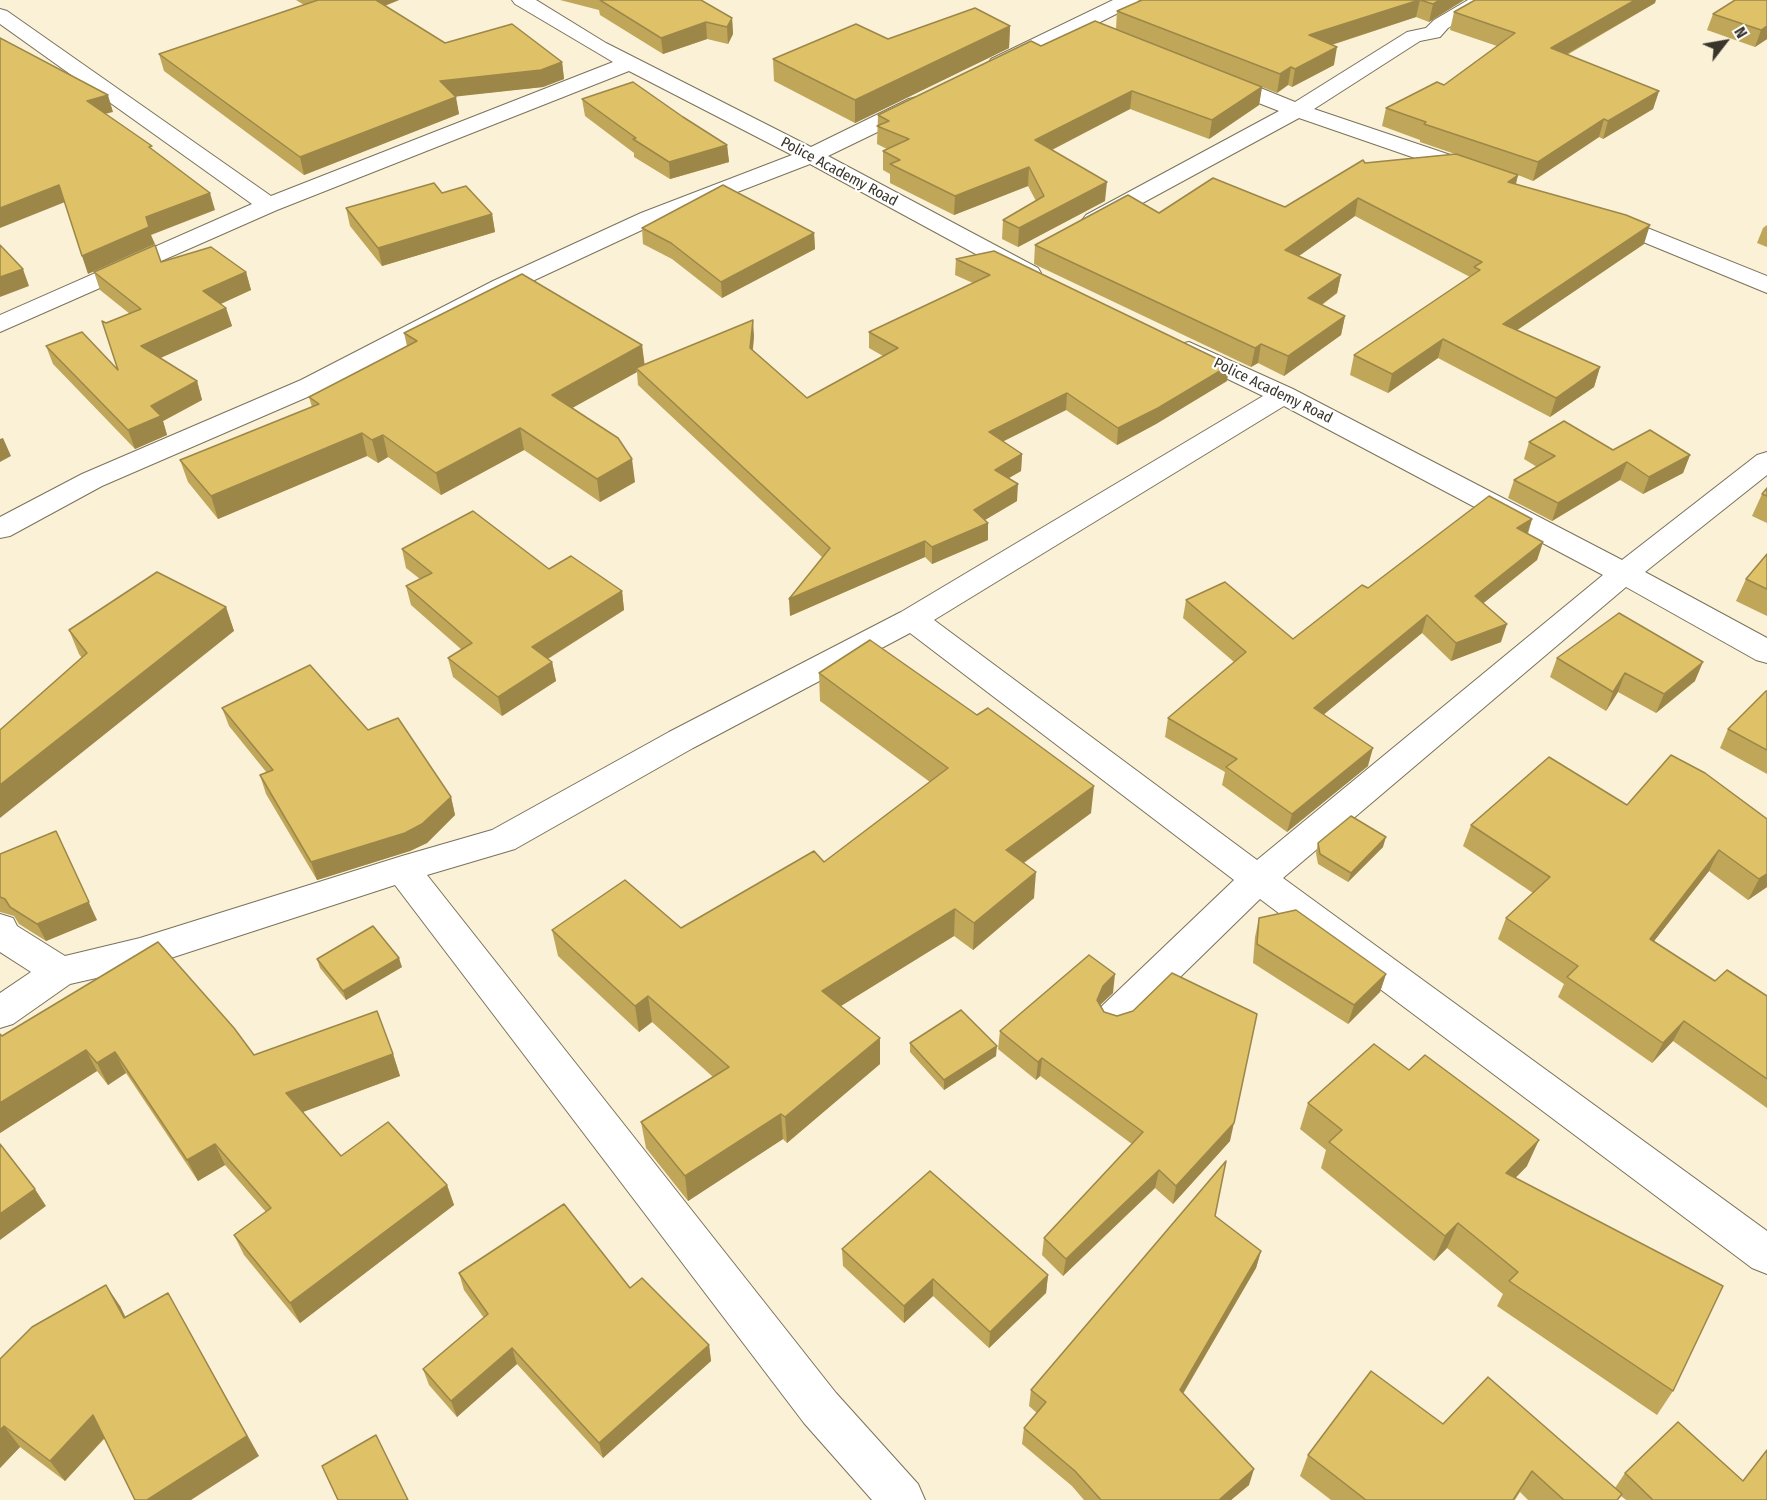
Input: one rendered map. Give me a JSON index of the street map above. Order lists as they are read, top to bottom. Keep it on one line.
{"streets":{"street":["Police Academy Road"]},"north":"top right"}
